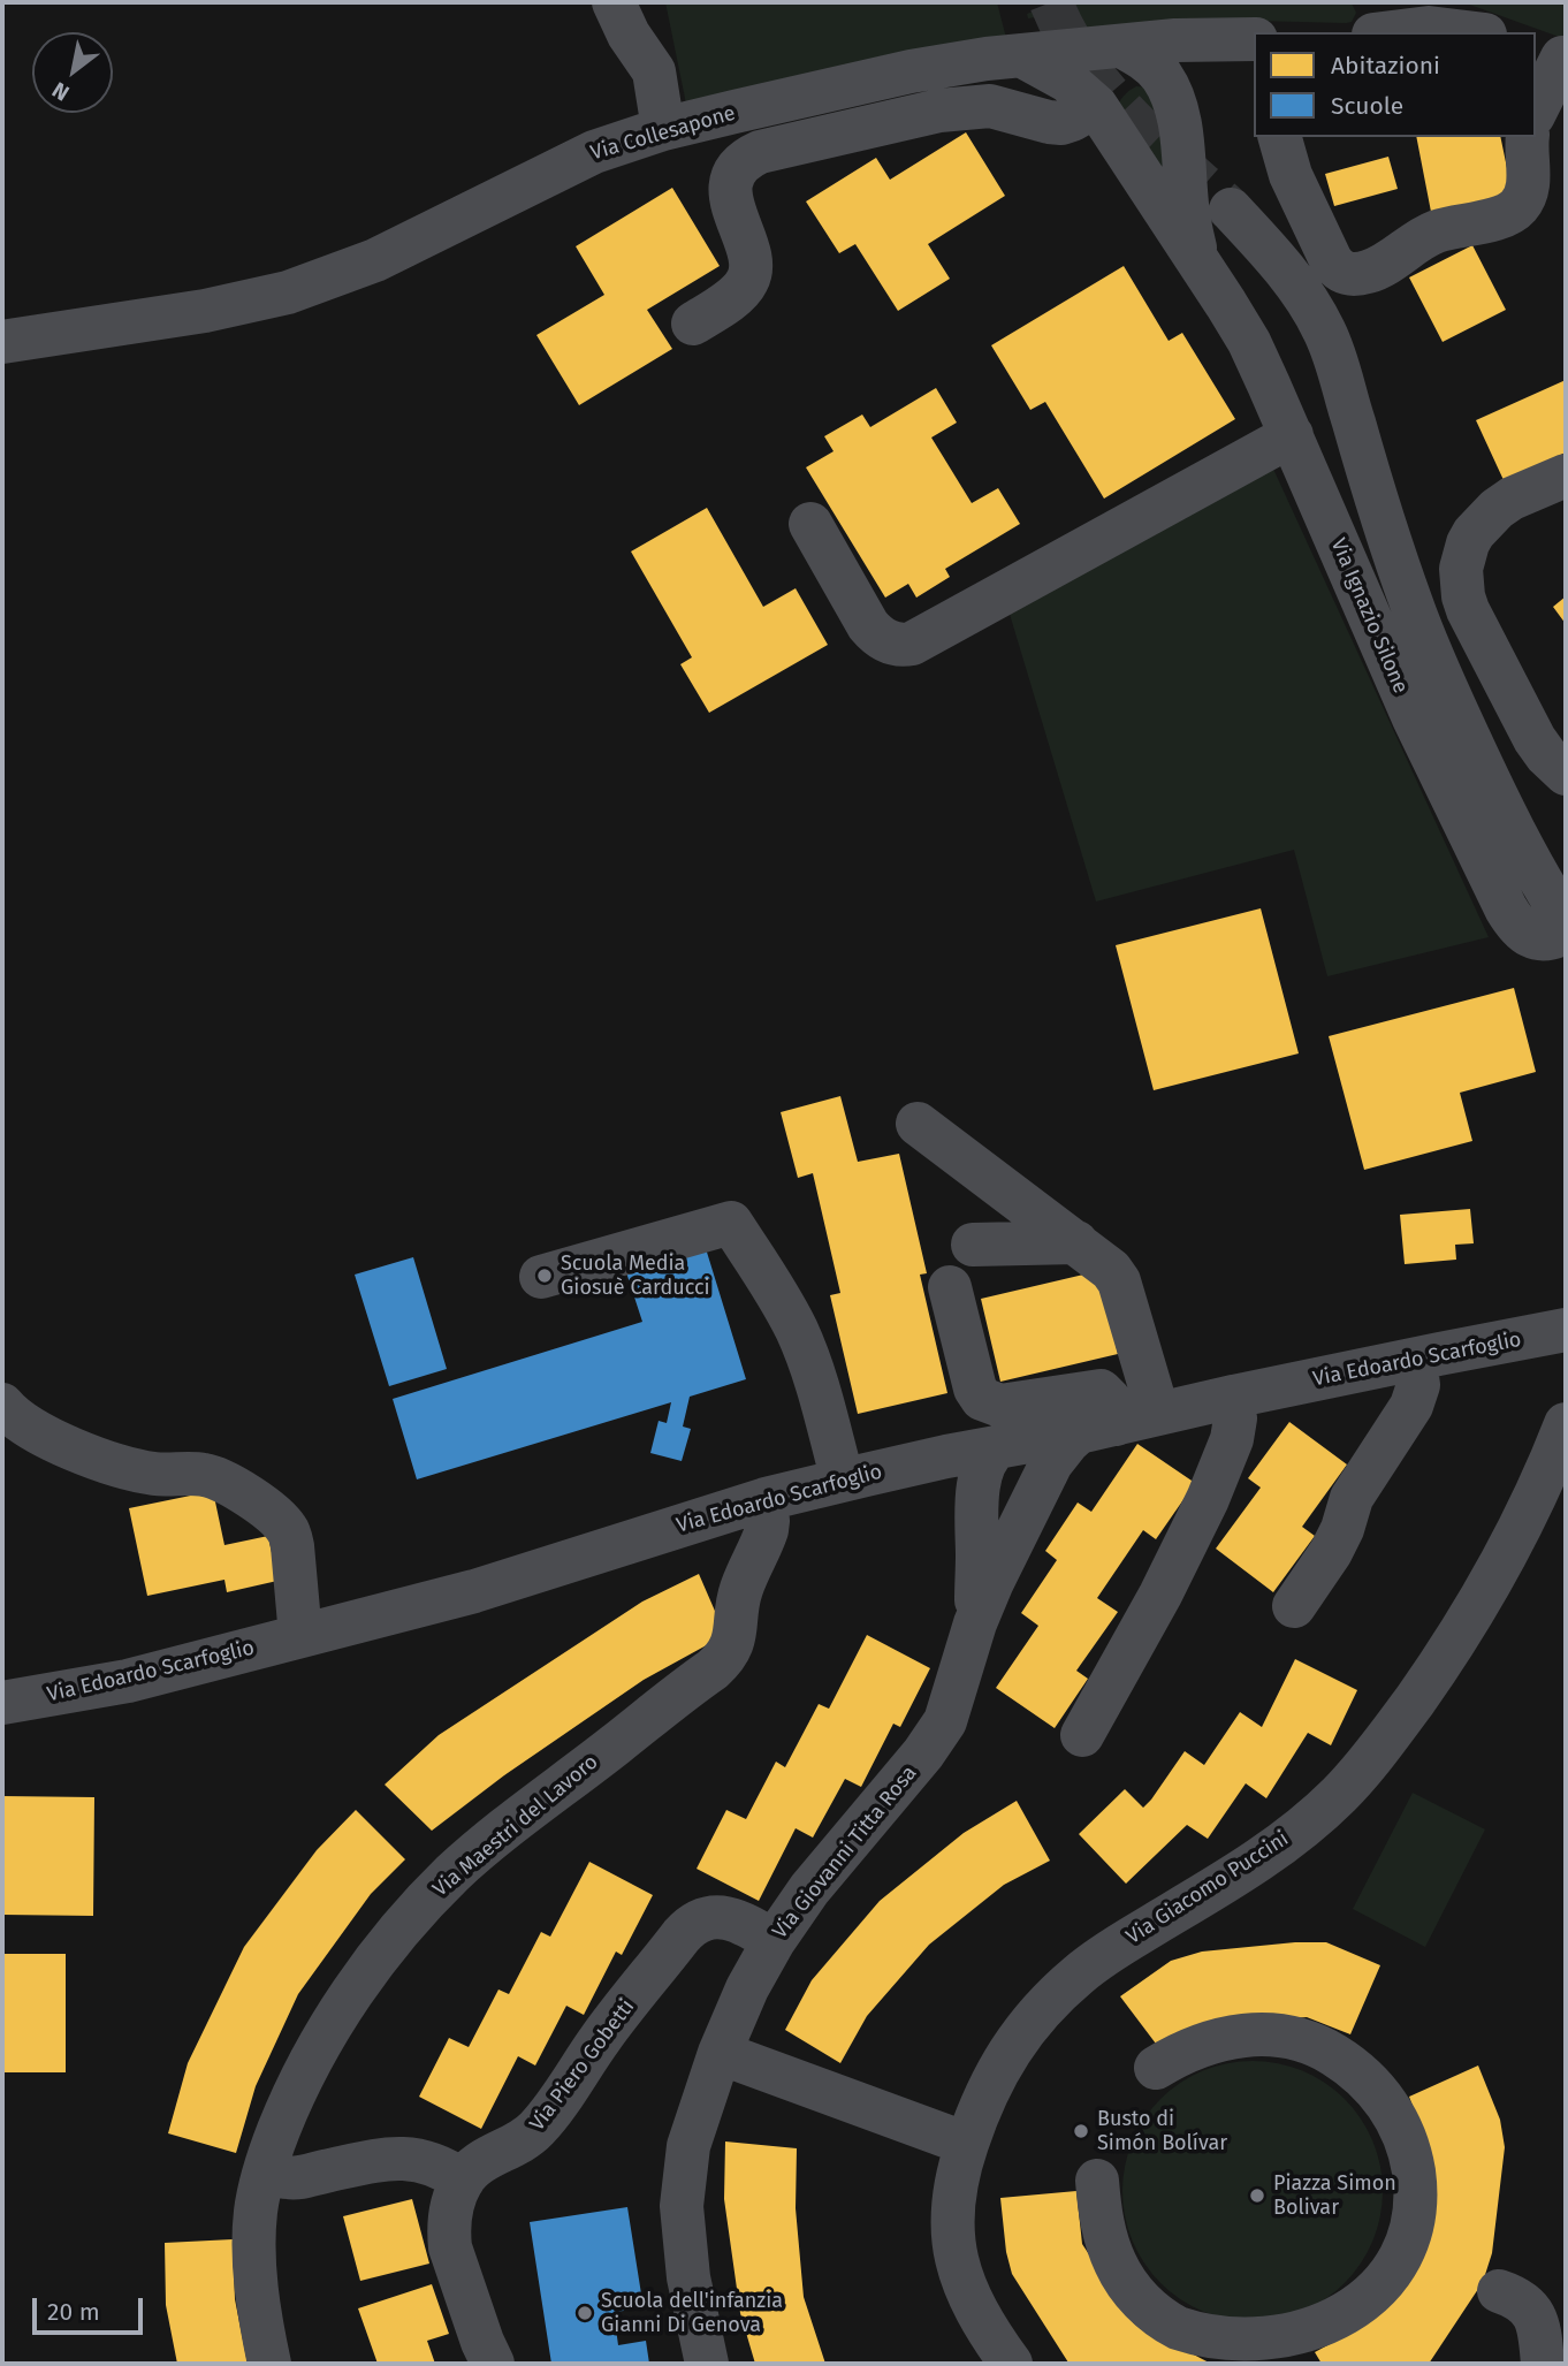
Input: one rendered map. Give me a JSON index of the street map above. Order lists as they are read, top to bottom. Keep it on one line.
{"streets":{"street":["Via Collesapone","Via Ignazio Silone","Via Edoardo Scarfoglio","Via Maestri del Lavoro","Via Giovanni Titta Rosa","Via Giacomo Puccini","Via Piero Gobetti"]},"crossings":[["Via Collesapone","Via Ignazio Silone"],["Via Edoardo Scarfoglio","Via Maestri del Lavoro"],["Via Edoardo Scarfoglio","Via Giovanni Titta Rosa"],["Via Giovanni Titta Rosa","Via Piero Gobetti"]],"places":["Scuola Media Giosuè Carducci","Busto di Simón Bolívar","Piazza Simon Bolivar","Scuola dell'infanzia Gianni Di Genova"],"legend":["Abitazioni","Scuole"],"scale_bar":"20 m","north":"bottom left"}
